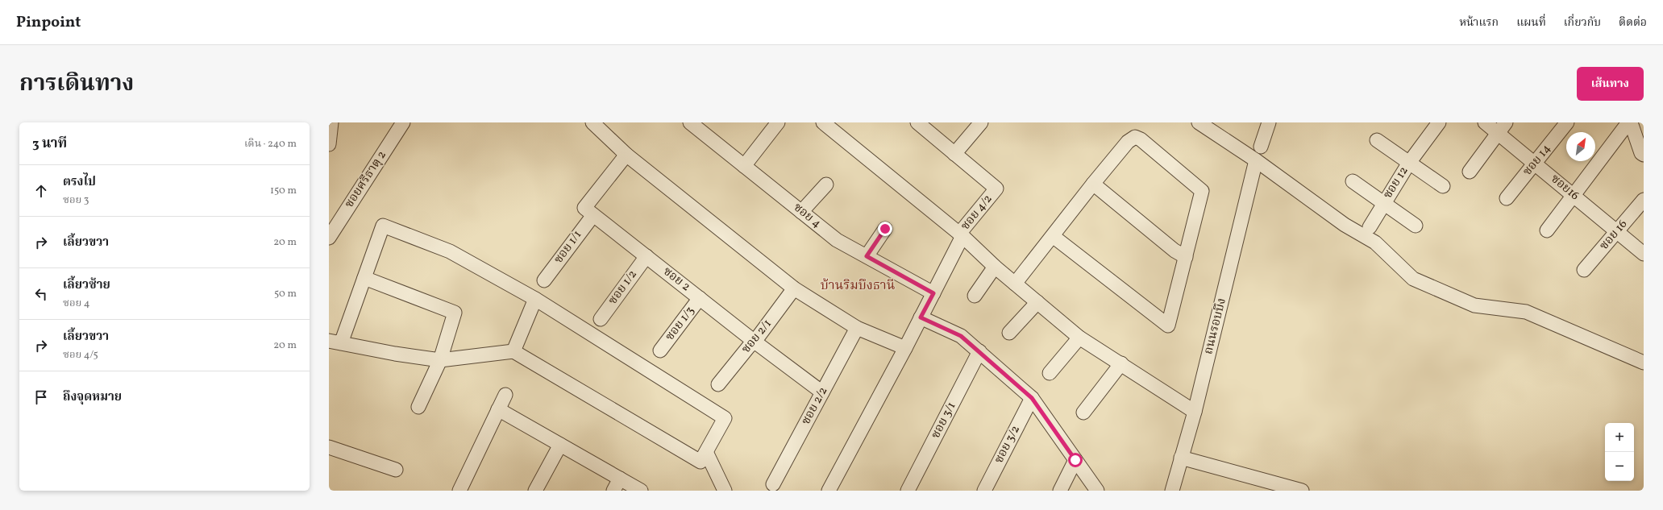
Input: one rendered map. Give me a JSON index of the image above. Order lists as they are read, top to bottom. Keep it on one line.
{"streets":{"street":["ซอย 14","ซอยศรีธาตุ 2","ซอย 12","ซอย16","ซอย 4/2","ซอย 4","ซอย 16","ซอย 1/1","ซอย 2","ซอย 1/2","ซอย 1/3","ถนนรอบบึง","ซอย 2/1","ซอย 2/2","ซอย 3/1","ซอย 3/2"]},"crossings":[["ซอย 14","ซอย16"],["ซอย16","ซอย 16"],["ซอย 1/1","ซอย 2"],["ซอย 2","ซอย 1/2"],["ซอย 2","ซอย 1/3"],["ซอย 2","ซอย 2/1"],["ซอย 2","ซอย 2/2"]],"districts":["บ้านริมบึงธานี"],"north":"top right","page":{"header":"Pinpoint","nav":["หน้าแรก","แผนที่","เกี่ยวกับ","ติดต่อ"],"title":"การเดินทาง","buttons":"เส้นทาง","heading":["3 นาที","เดิน · 240 m"],"list":[["ตรงไป","ซอย 3","150 m"],["เลี้ยวขวา","20 m"],["เลี้ยวซ้าย","ซอย 4","50 m"],["เลี้ยวขวา","ซอย 4/5","20 m"],"ถึงจุดหมาย"],"map_buttons":["+","−"]}}
